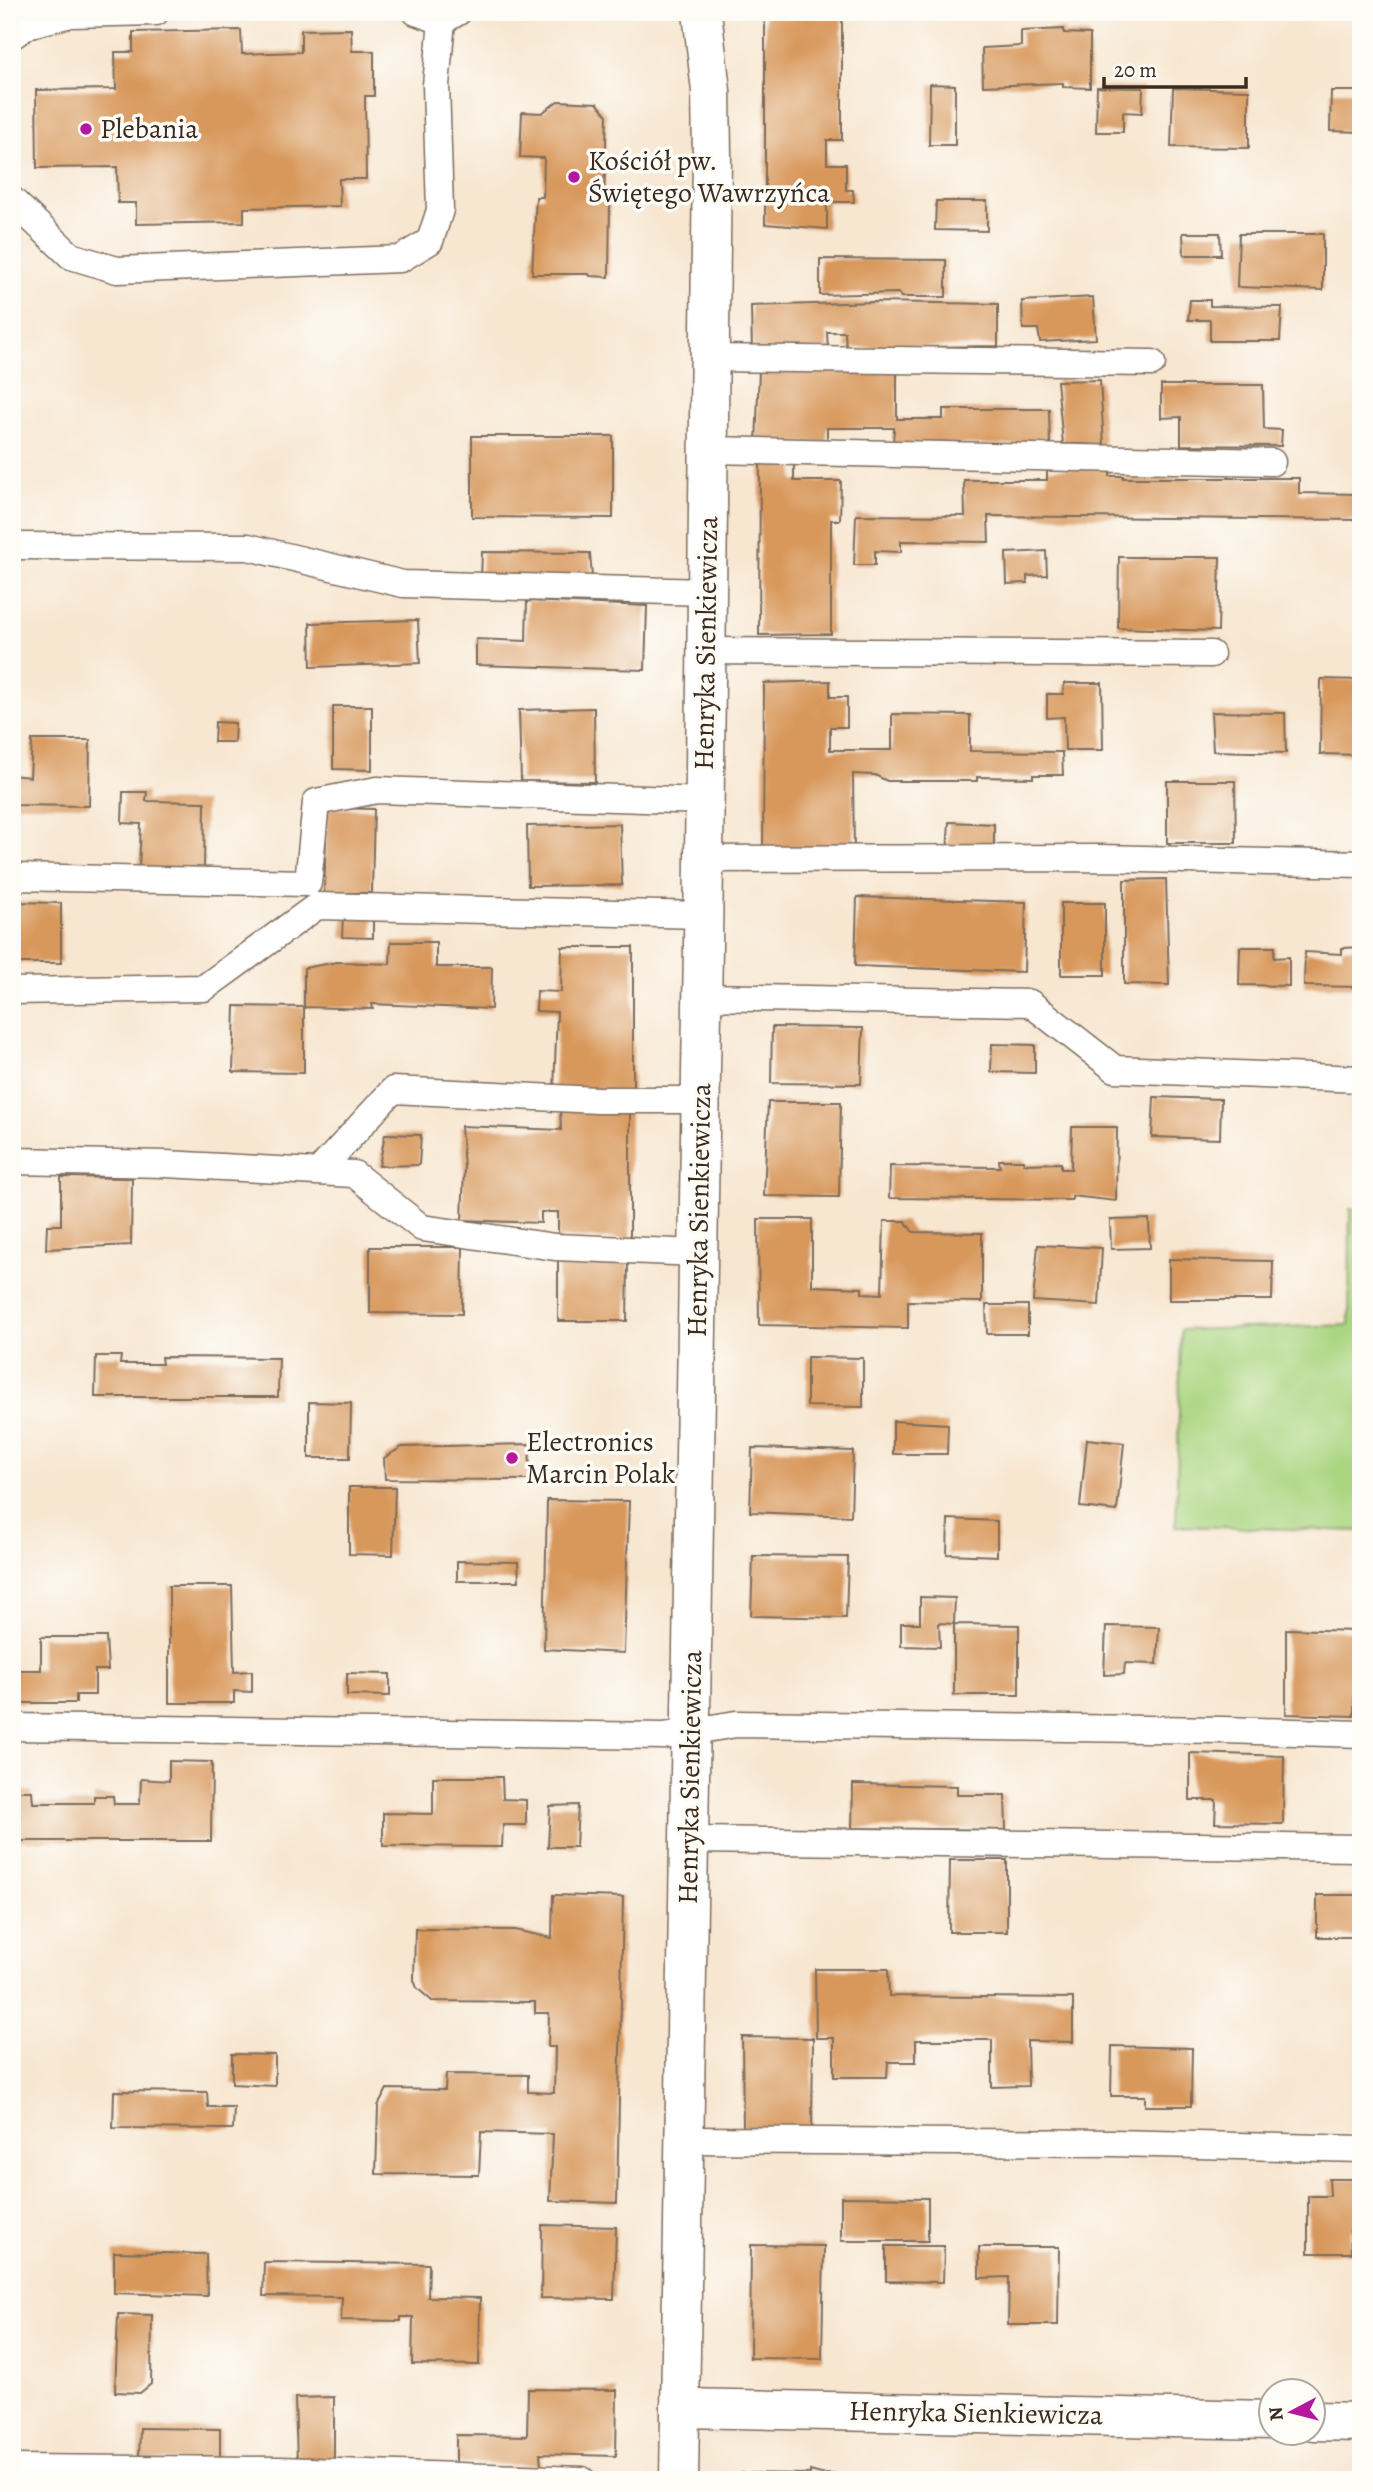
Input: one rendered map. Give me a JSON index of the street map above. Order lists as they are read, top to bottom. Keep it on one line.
{"streets":{"street":["Henryka Sienkiewicza"]},"places":["Plebania","Kościół pw. Świętego Wawrzyńca","Electronics Marcin Polak"],"scale_bar":"20 m","north":"left"}
